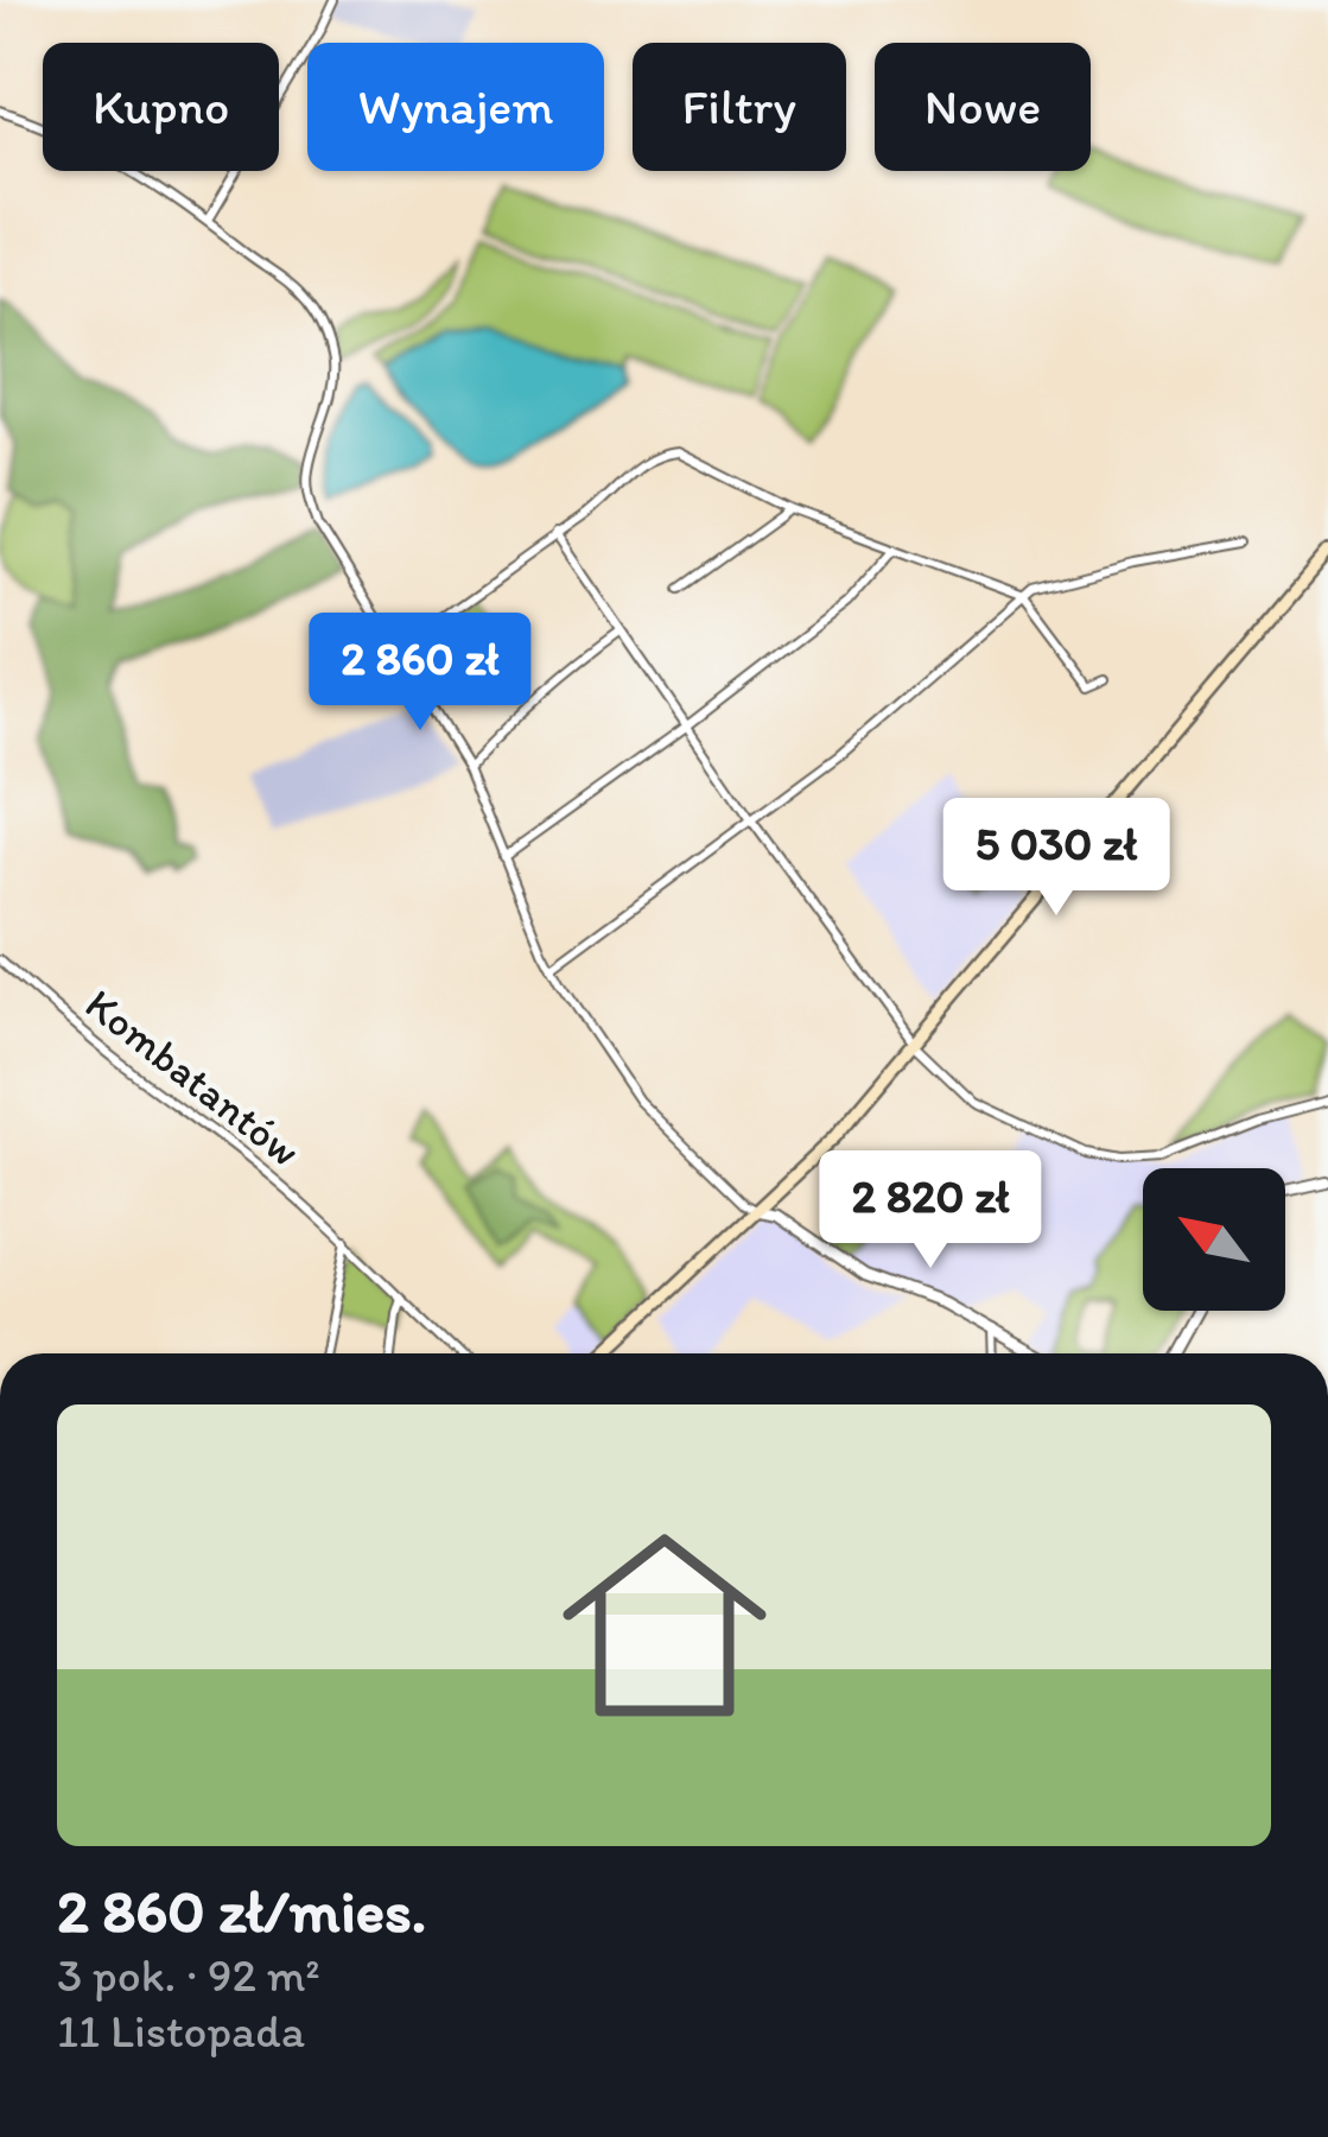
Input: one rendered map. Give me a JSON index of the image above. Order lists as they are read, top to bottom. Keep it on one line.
{"streets":{"street":["Kombatantów"]},"north":"top left","page":{"chip":["Kupno","Wynajem","Filtry","Nowe"],"price":["2 860 zł","5 030 zł","2 820 zł"],"list":[{"name":"2 860 zł/mies.","note":"3 pok. · 92 m² · 11 Listopada"}]}}
